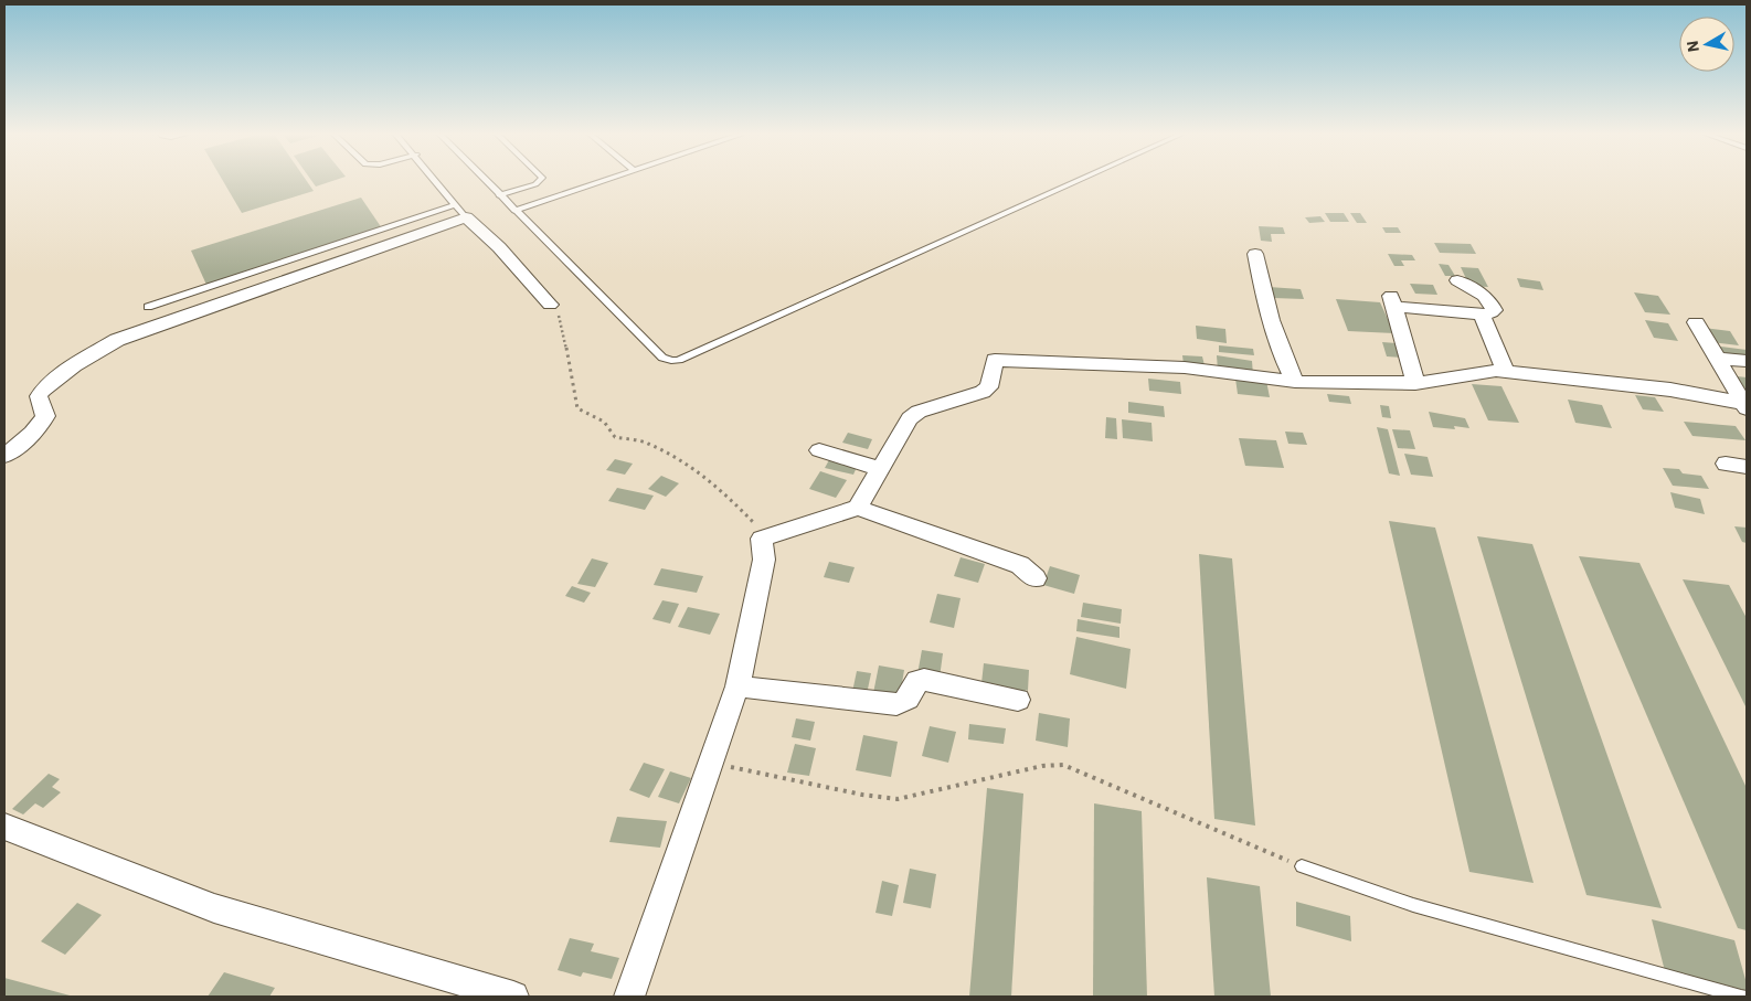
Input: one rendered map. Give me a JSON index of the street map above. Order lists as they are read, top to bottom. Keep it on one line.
{"north":"left"}
